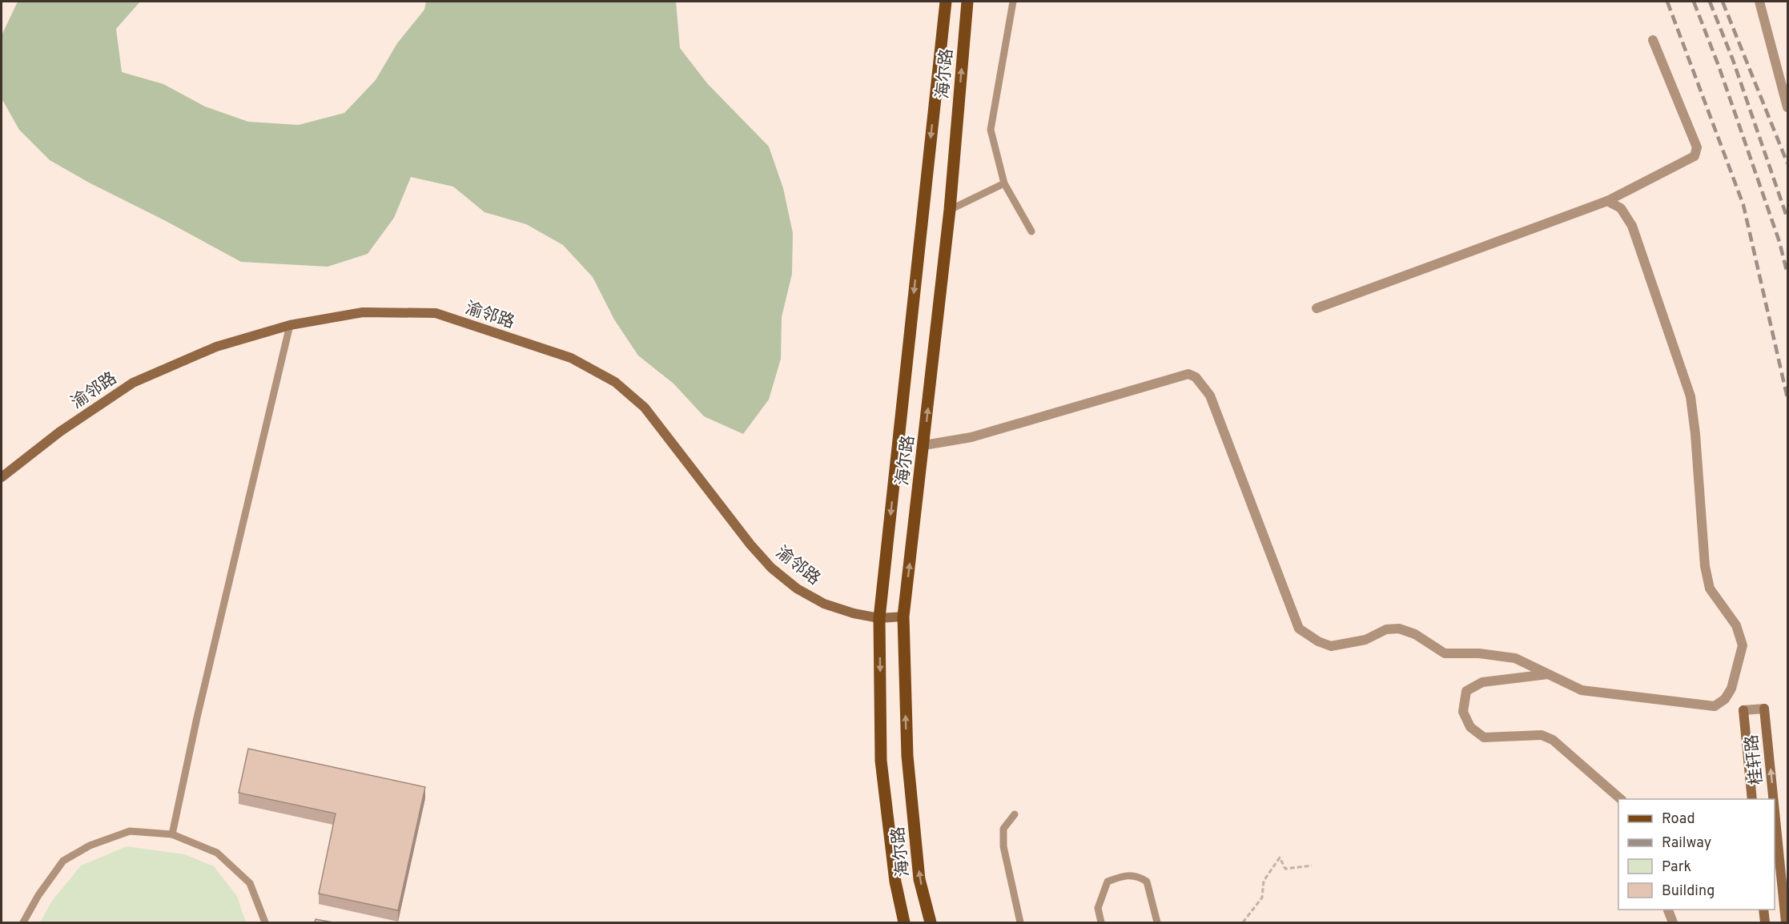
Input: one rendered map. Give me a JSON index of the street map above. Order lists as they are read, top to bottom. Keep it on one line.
{"streets":{"main road":["海尔路","渝邻路","桂轩路"]},"crossings":[["海尔路","渝邻路"]],"legend":["Road","Railway","Park","Building"]}
